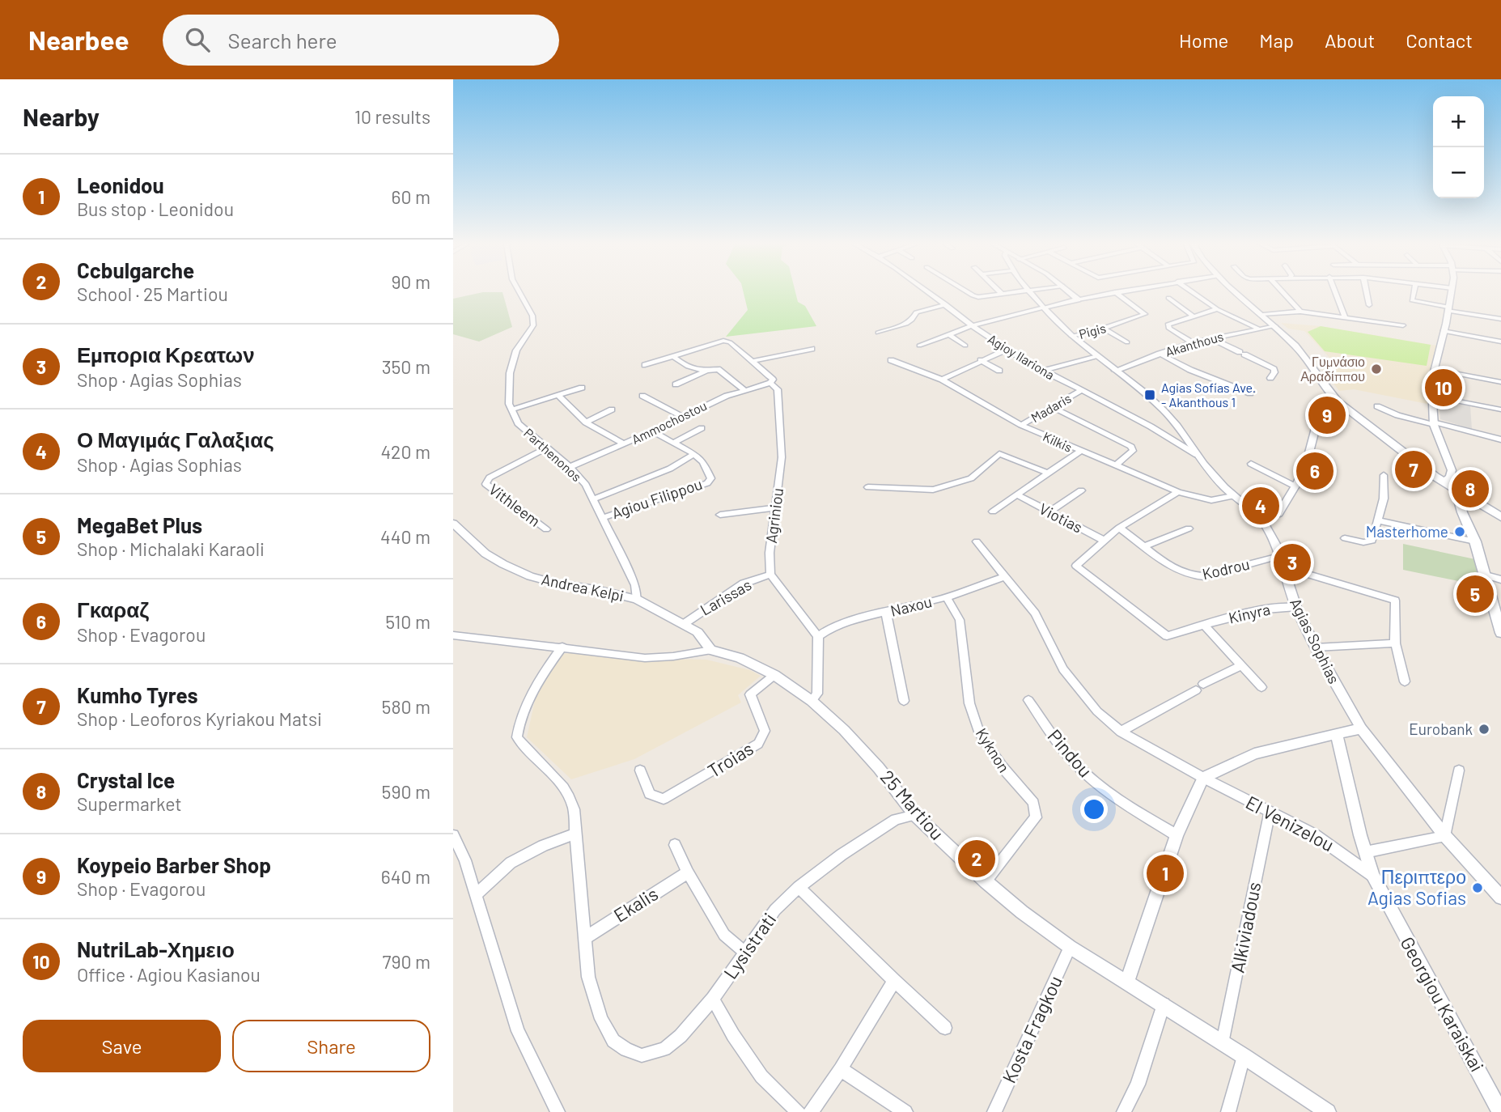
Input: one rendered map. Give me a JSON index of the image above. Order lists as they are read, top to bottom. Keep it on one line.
{"streets":{"street":["Pigis","Akanthous","Agioy Ilariona","Madaris","Ammochostou","Kilkis","Parthenonos","Agiou Filippou","Vithleem","Agriniou","Viotias","Kodrou","Andrea Kelpi","Larissas","Naxou","Kinyra","Agias Sophias","Kyknon","Pindou","Troias","25 Martiou","El Venizelou","Ekalis","Alkiviadous","Lysistrati","Georgiou Karaiskai","Kosta Fragkou"]},"crossings":[["Pigis","Agias Sophias"],["Akanthous","Agias Sophias"],["Agioy Ilariona","Madaris"],["Agioy Ilariona","Agias Sophias"],["Madaris","Kilkis"],["Ammochostou","Parthenonos"],["Ammochostou","Agriniou"],["Kilkis","Agias Sophias"],["Parthenonos","Agiou Filippou"],["Parthenonos","Vithleem"],["Parthenonos","Andrea Kelpi"],["Agriniou","Larissas"],["Viotias","Kinyra"],["Kodrou","Agias Sophias"],["Andrea Kelpi","Larissas"],["Andrea Kelpi","25 Martiou"],["Naxou","Kyknon"],["Naxou","El Venizelou"],["Kinyra","Agias Sophias"],["Kyknon","25 Martiou"],["Troias","25 Martiou"],["25 Martiou","Alkiviadous"],["25 Martiou","Lysistrati"],["25 Martiou","Kosta Fragkou"],["El Venizelou","Alkiviadous"],["El Venizelou","Georgiou Karaiskai"],["Ekalis","Lysistrati"]],"places":{"other":["Γυμνάσιο Αραδίππου","Masterhome","Eurobank","Περιπτερο Agias Sofias"],"transit":["Agias Sofias Ave. - Akanthous 1"]},"page":{"header":"Nearbee","search":"Search here","nav":["Home","Map","About","Contact"],"heading":["Nearby","10 results"],"map_buttons":["+","−"],"list":[{"mark":"1","name":"Leonidou","note":"Bus stop · Leonidou","value":"60 m"},{"mark":"2","name":"Ccbulgarche","note":"School · 25 Martiou","value":"90 m"},{"mark":"3","name":"Εμπορια Κρεατων","note":"Shop · Agias Sophias","value":"350 m"},{"mark":"4","name":"Ο Μαγιμάς Γαλαξιας","note":"Shop · Agias Sophias","value":"420 m"},{"mark":"5","name":"MegaBet Plus","note":"Shop · Michalaki Karaoli","value":"440 m"},{"mark":"6","name":"Γκαραζ","note":"Shop · Evagorou","value":"510 m"},{"mark":"7","name":"Kumho Tyres","note":"Shop · Leoforos Kyriakou Matsi","value":"580 m"},{"mark":"8","name":"Crystal Ice","note":"Supermarket","value":"590 m"},{"mark":"9","name":"Koypeio Barber Shop","note":"Shop · Evagorou","value":"640 m"},{"mark":"10","name":"NutriLab-Χημειο","note":"Office · Agiou Kasianou","value":"790 m"}],"pins":["10","9","7","6","8","4","3","5","2","1"],"buttons":["Save","Share"]}}
